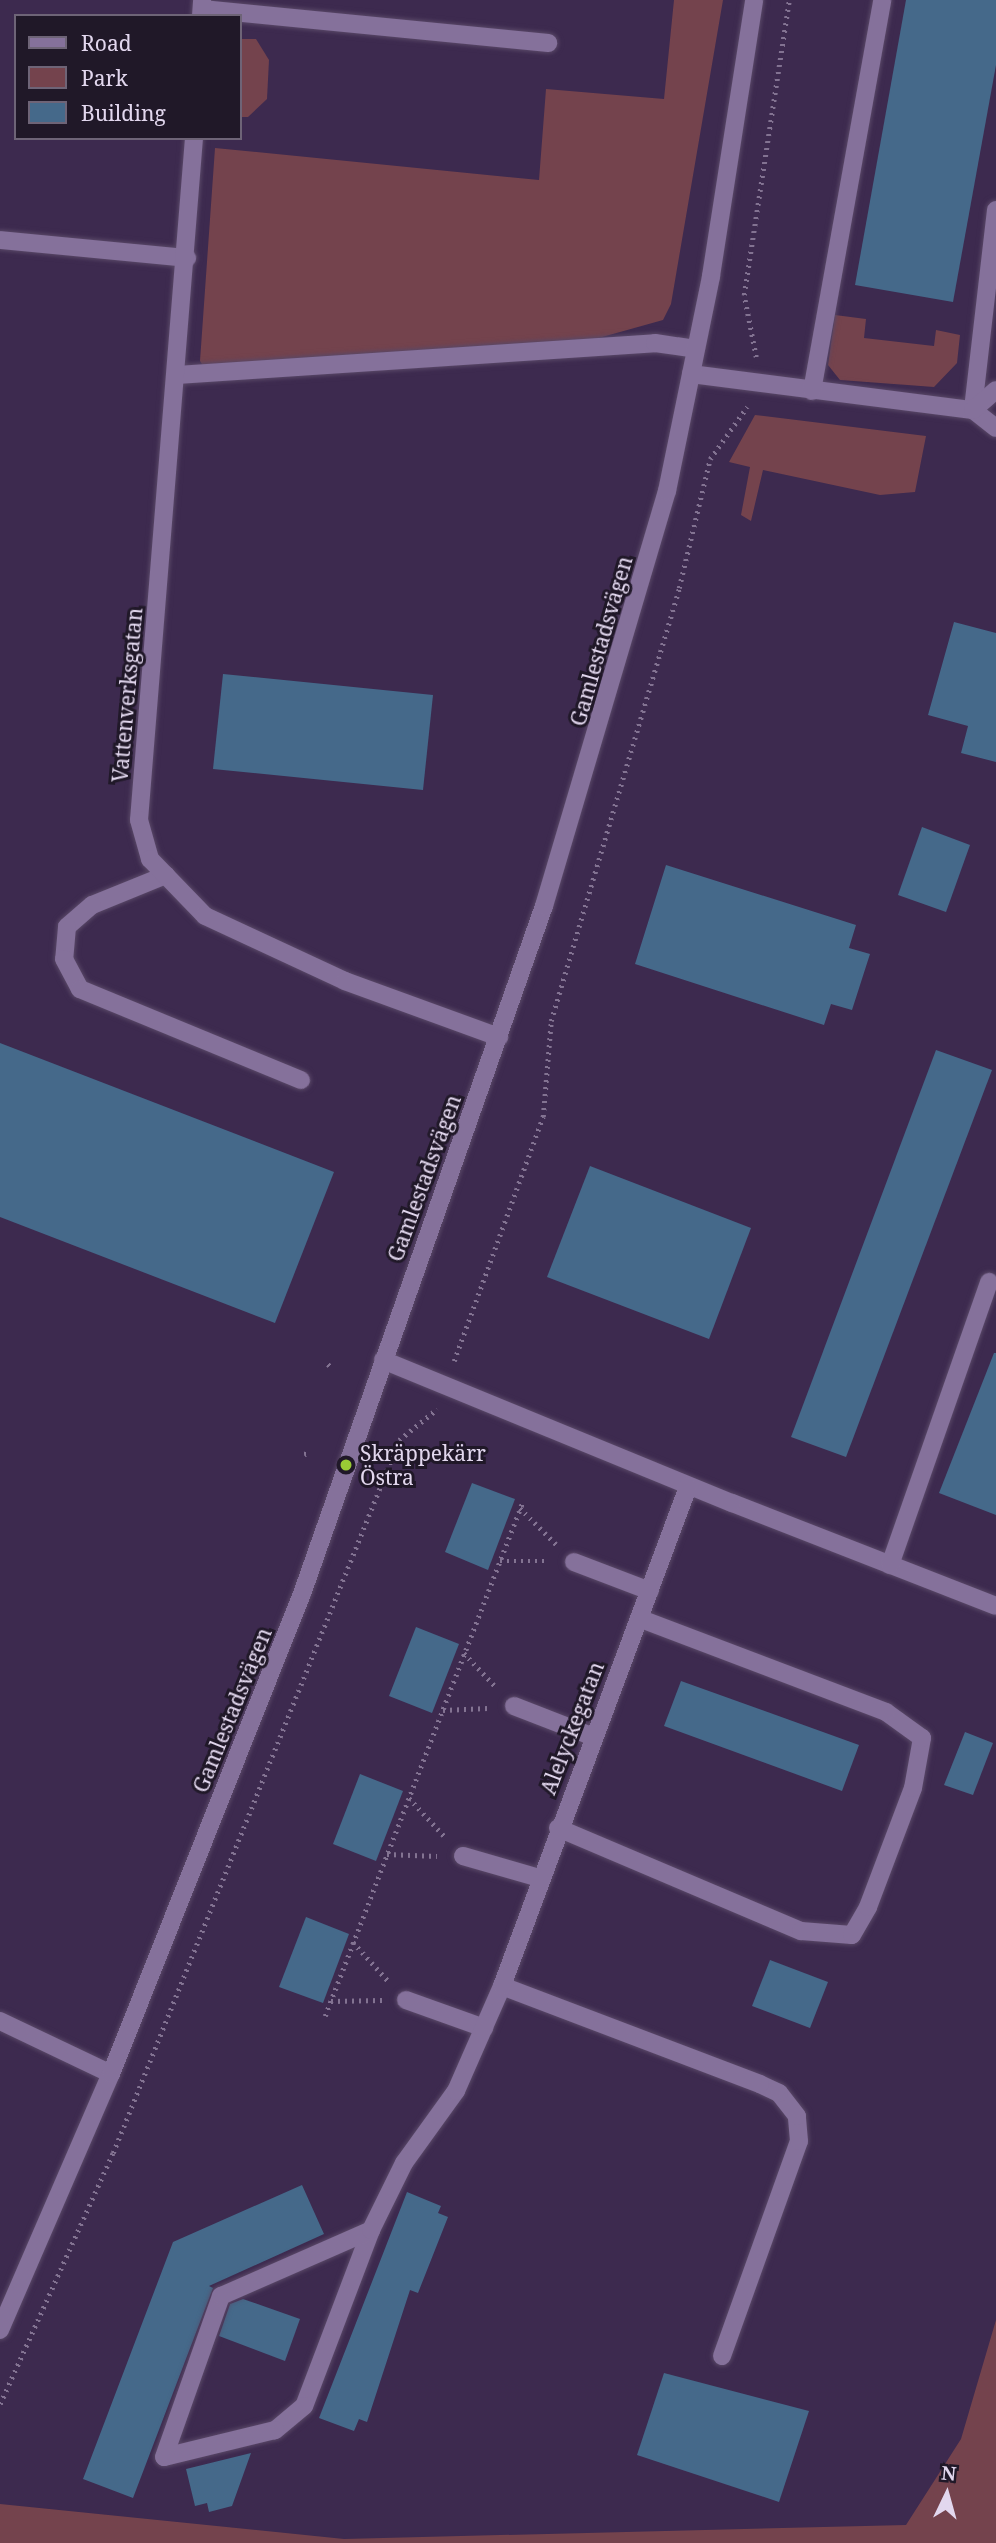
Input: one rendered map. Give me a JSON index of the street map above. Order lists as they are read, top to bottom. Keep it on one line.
{"streets":{"street":["Gamlestadsvägen","Vattenverksgatan","Alelyckegatan"]},"crossings":[["Gamlestadsvägen","Vattenverksgatan"]],"places":["Skräppekärr Östra"],"legend":["Road","Park","Building"],"north":"top"}
